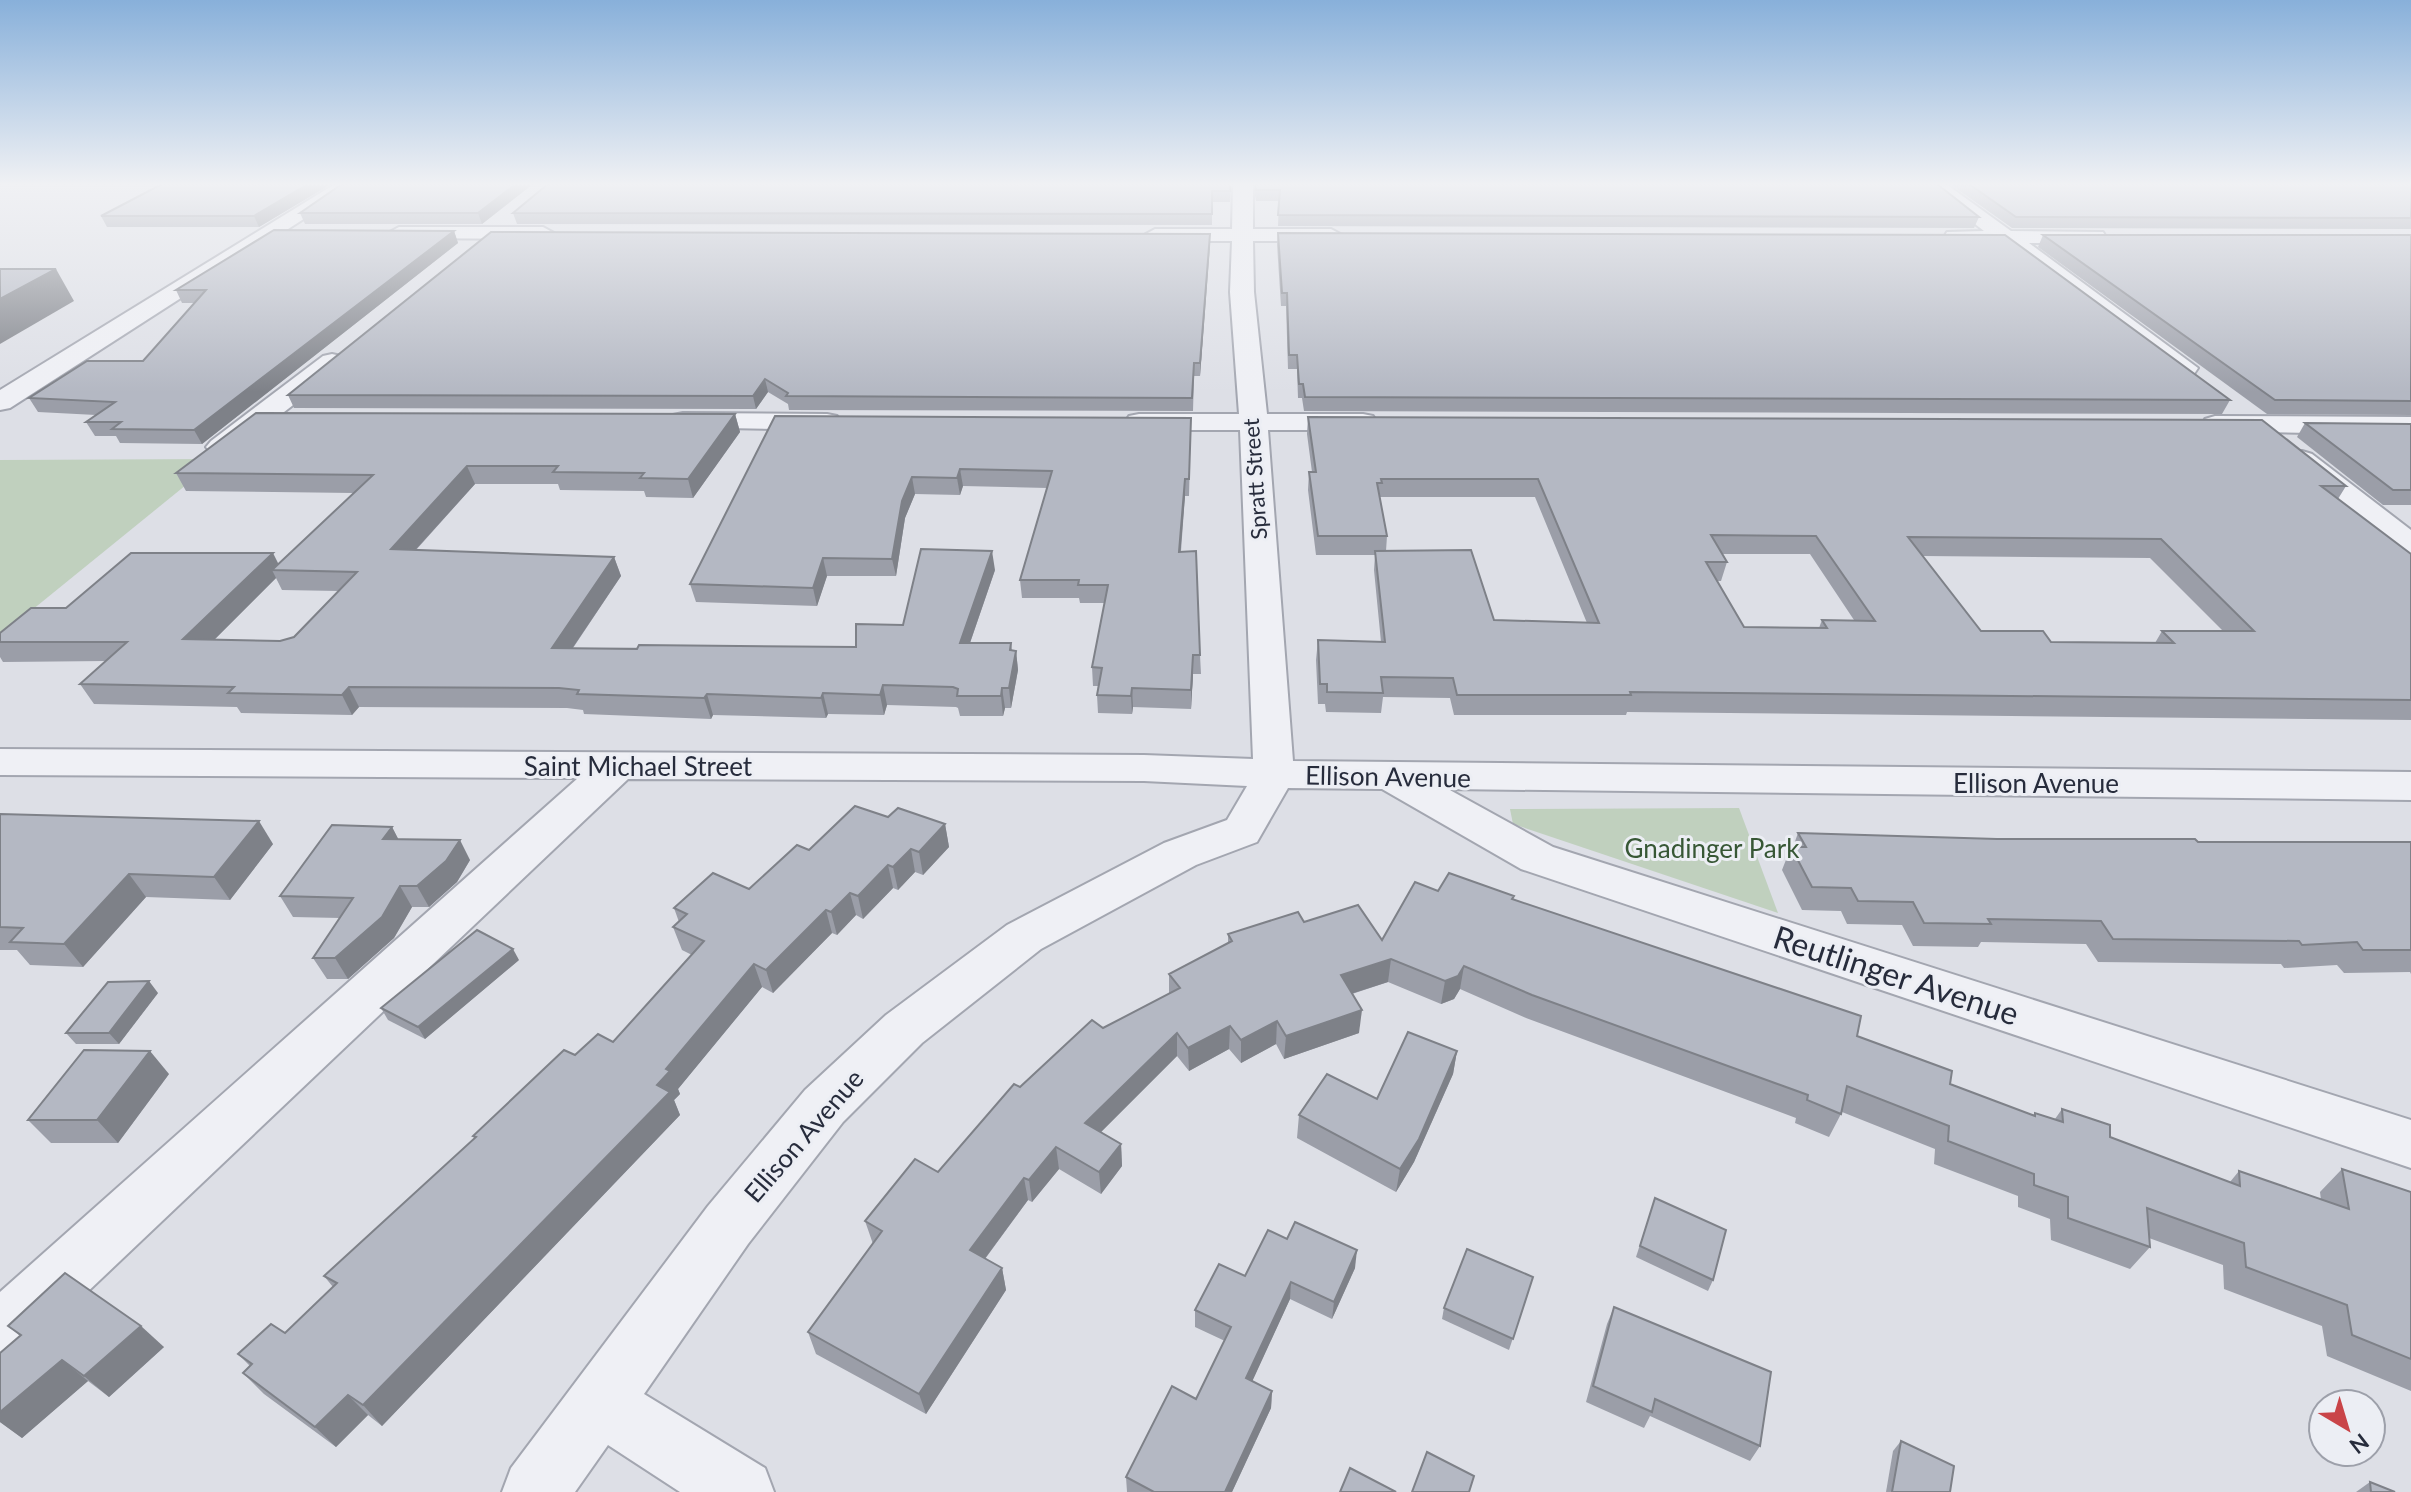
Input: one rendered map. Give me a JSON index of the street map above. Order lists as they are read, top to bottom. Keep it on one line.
{"streets":{"street":["Spratt Street","Saint Michael Street","Ellison Avenue","Reutlinger Avenue"]},"crossings":[["Spratt Street","Saint Michael Street"],["Spratt Street","Ellison Avenue"],["Saint Michael Street","Ellison Avenue"],["Ellison Avenue","Reutlinger Avenue"]],"parks":["Gnadinger Park"],"north":"bottom right"}
